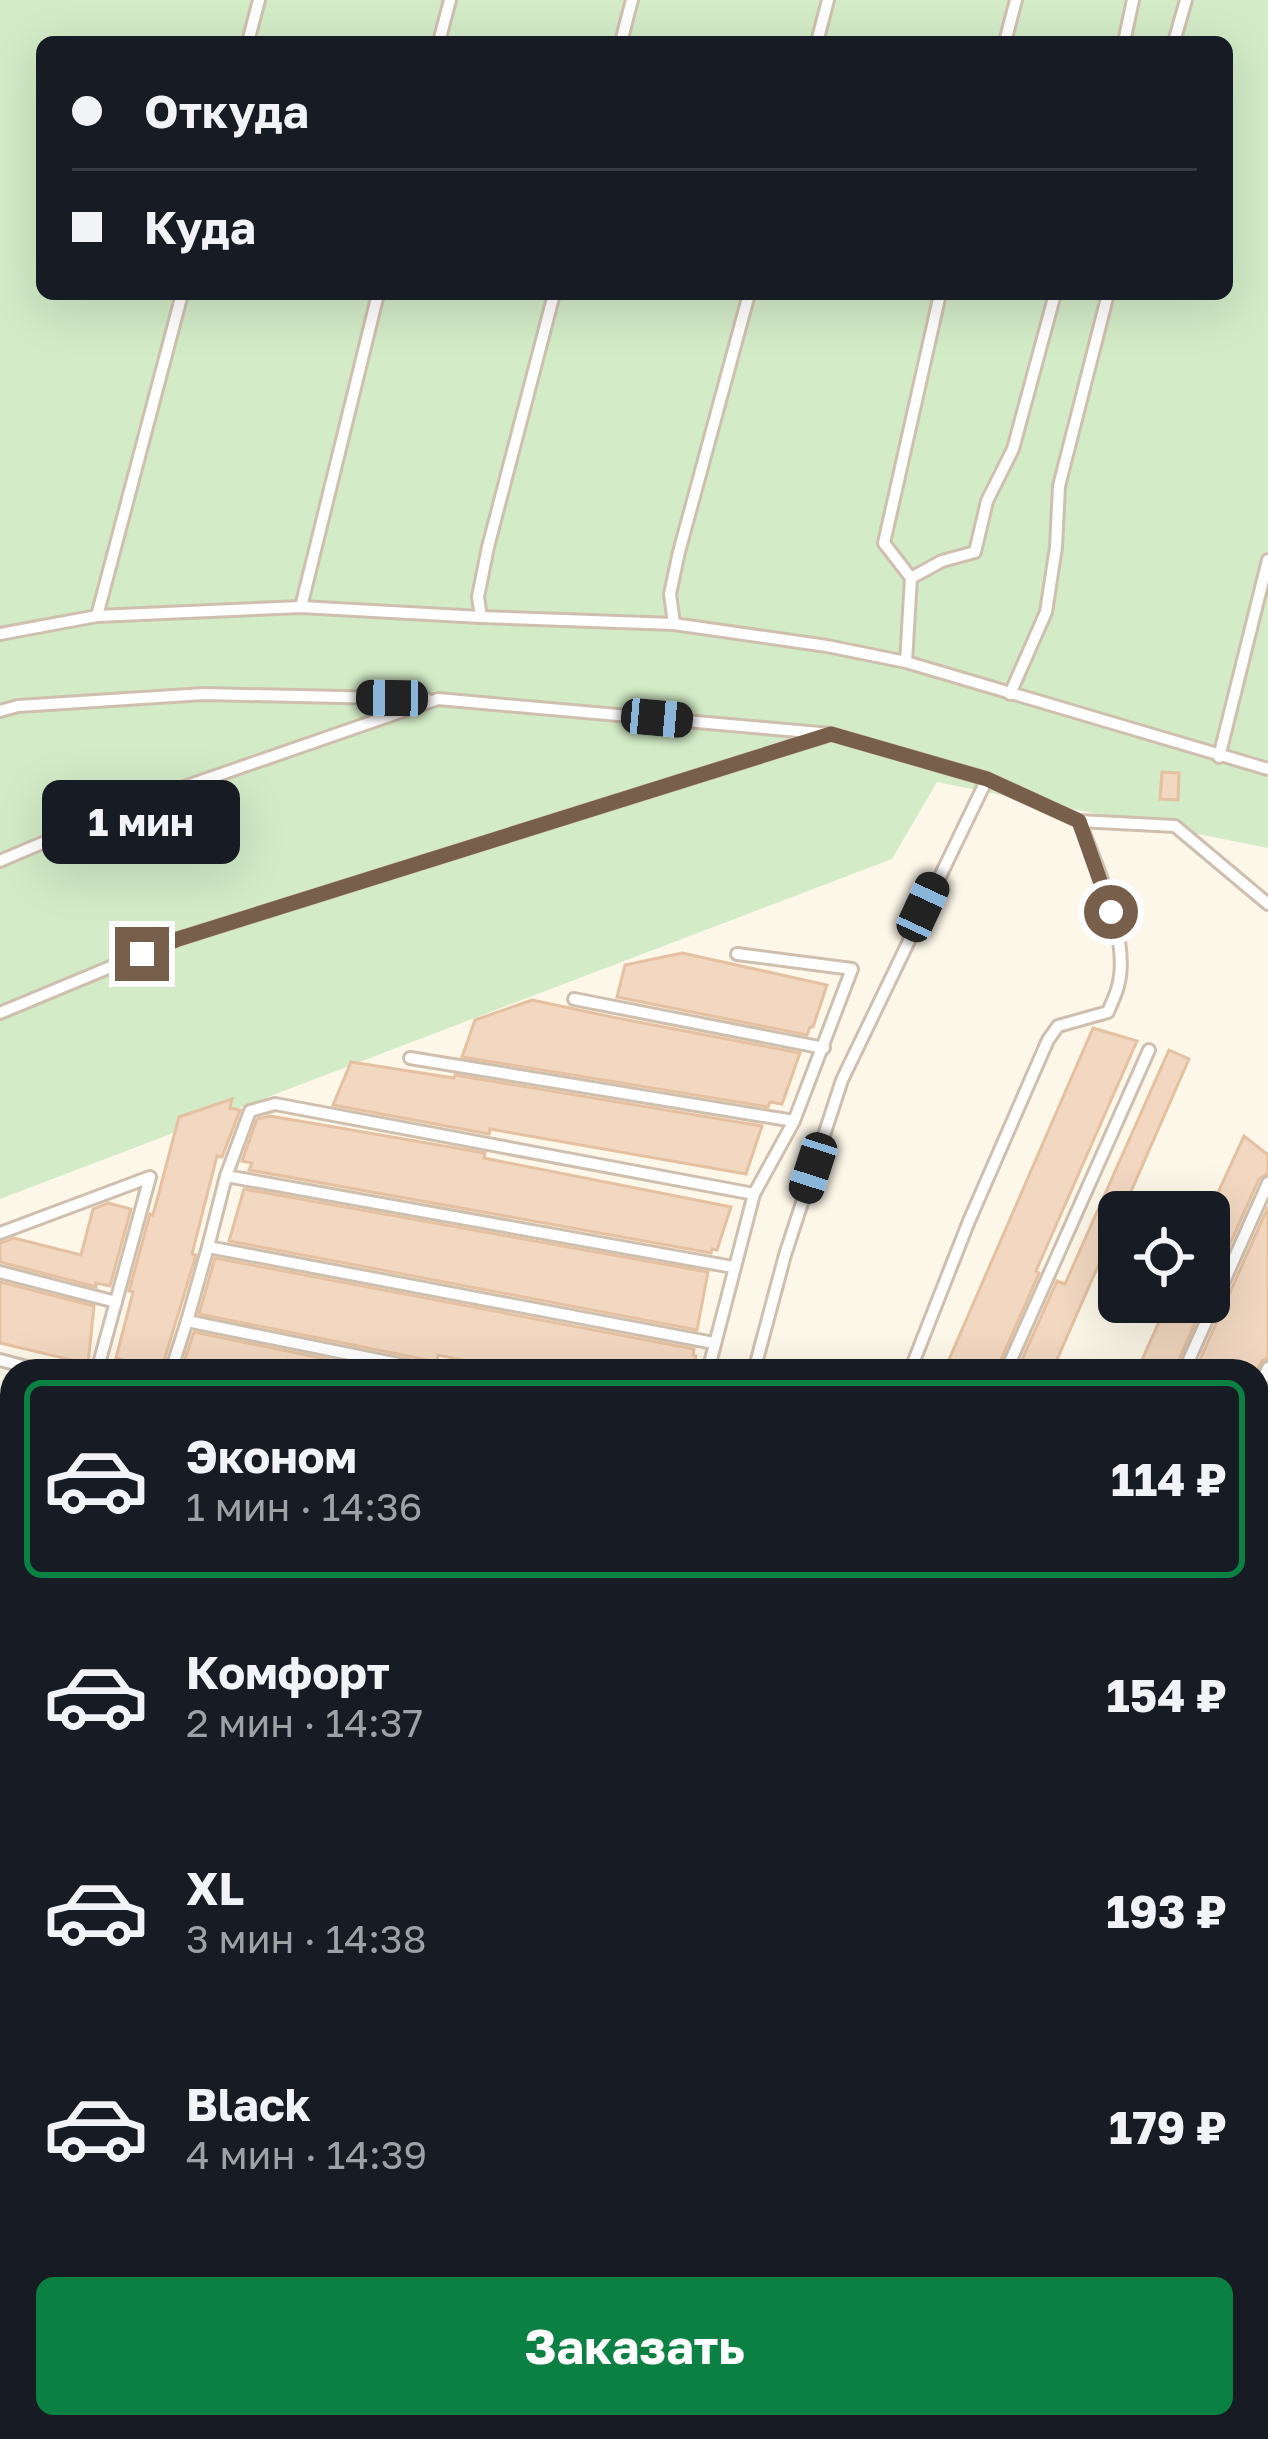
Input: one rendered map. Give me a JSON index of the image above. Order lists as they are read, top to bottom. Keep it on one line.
{"page":{"banner":["Откуда","Куда"],"bubble":"1 мин","list":[{"name":"Эконом","note":"1 мин · 14:36","value":"114 ₽"},{"name":"Комфорт","note":"2 мин · 14:37","value":"154 ₽"},{"name":"XL","note":"3 мин · 14:38","value":"193 ₽"},{"name":"Black","note":"4 мин · 14:39","value":"179 ₽"}],"buttons":"Заказать"}}
